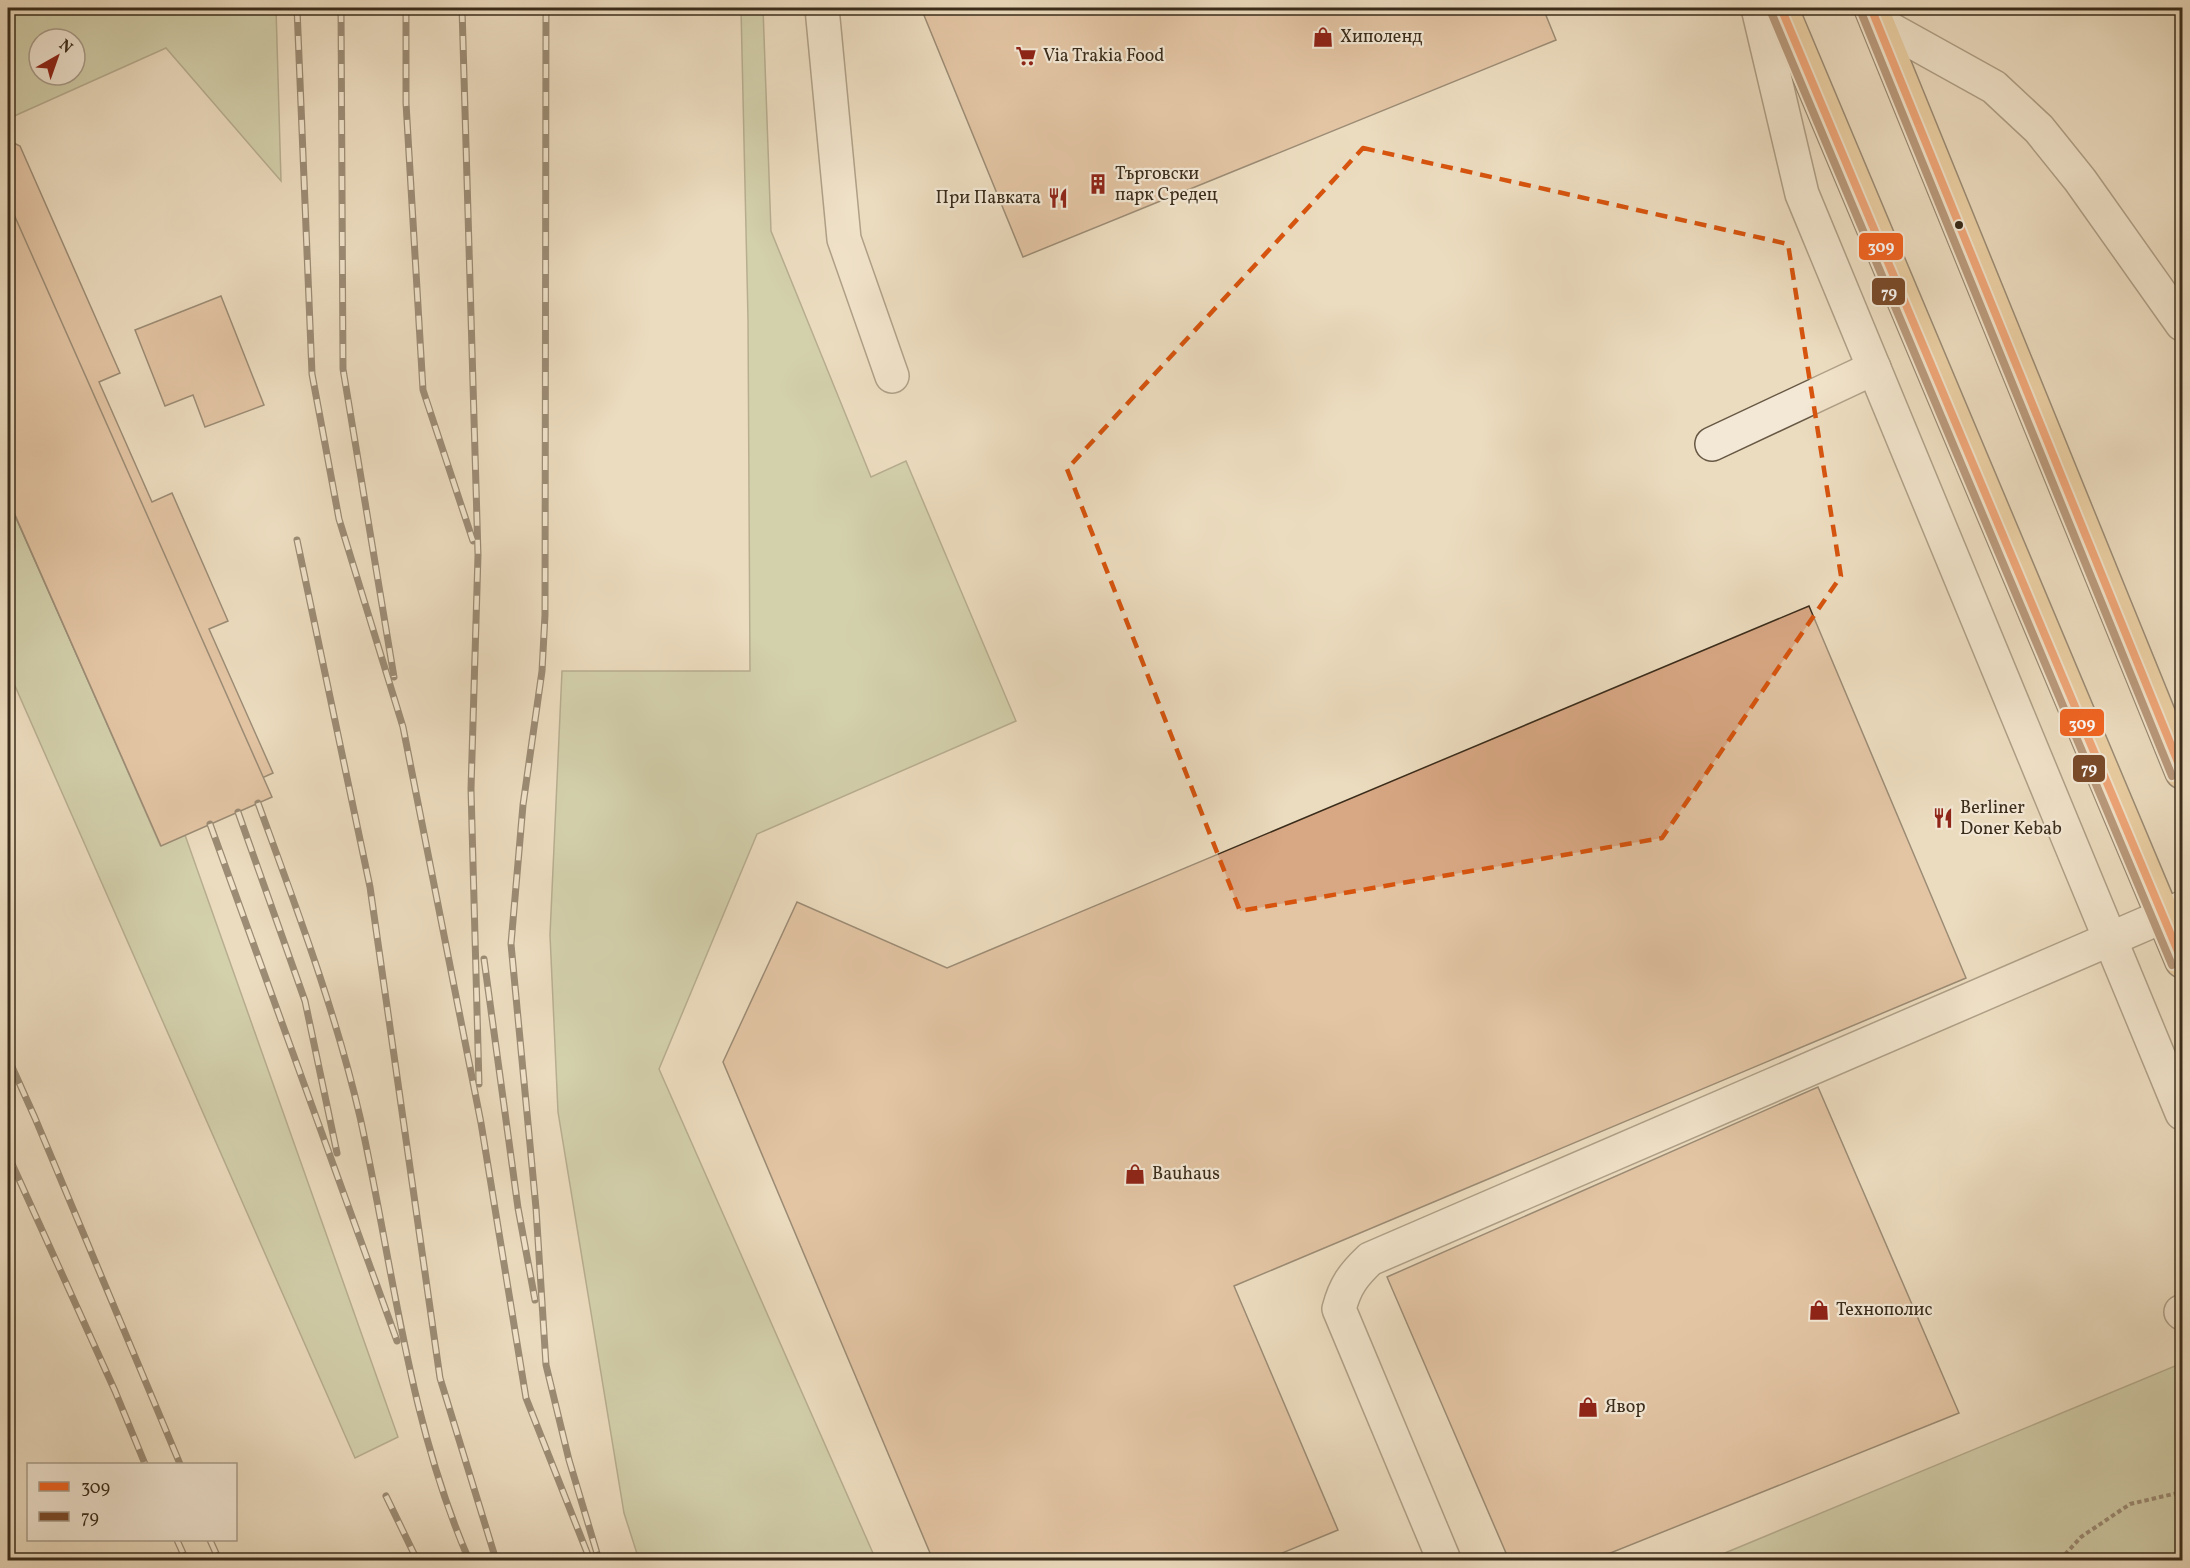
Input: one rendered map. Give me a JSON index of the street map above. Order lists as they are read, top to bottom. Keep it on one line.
{"places":{"shop":["Хиполенд","Bauhaus","Технополис","Явор"],"supermarket":["Via Trakia Food"],"building":["Търговски парк Средец"],"restaurant":["При Павката","Berliner Doner Kebab"]},"lines":["transit line 309","transit line 79"],"legend":["309","79"],"north":"top right"}
